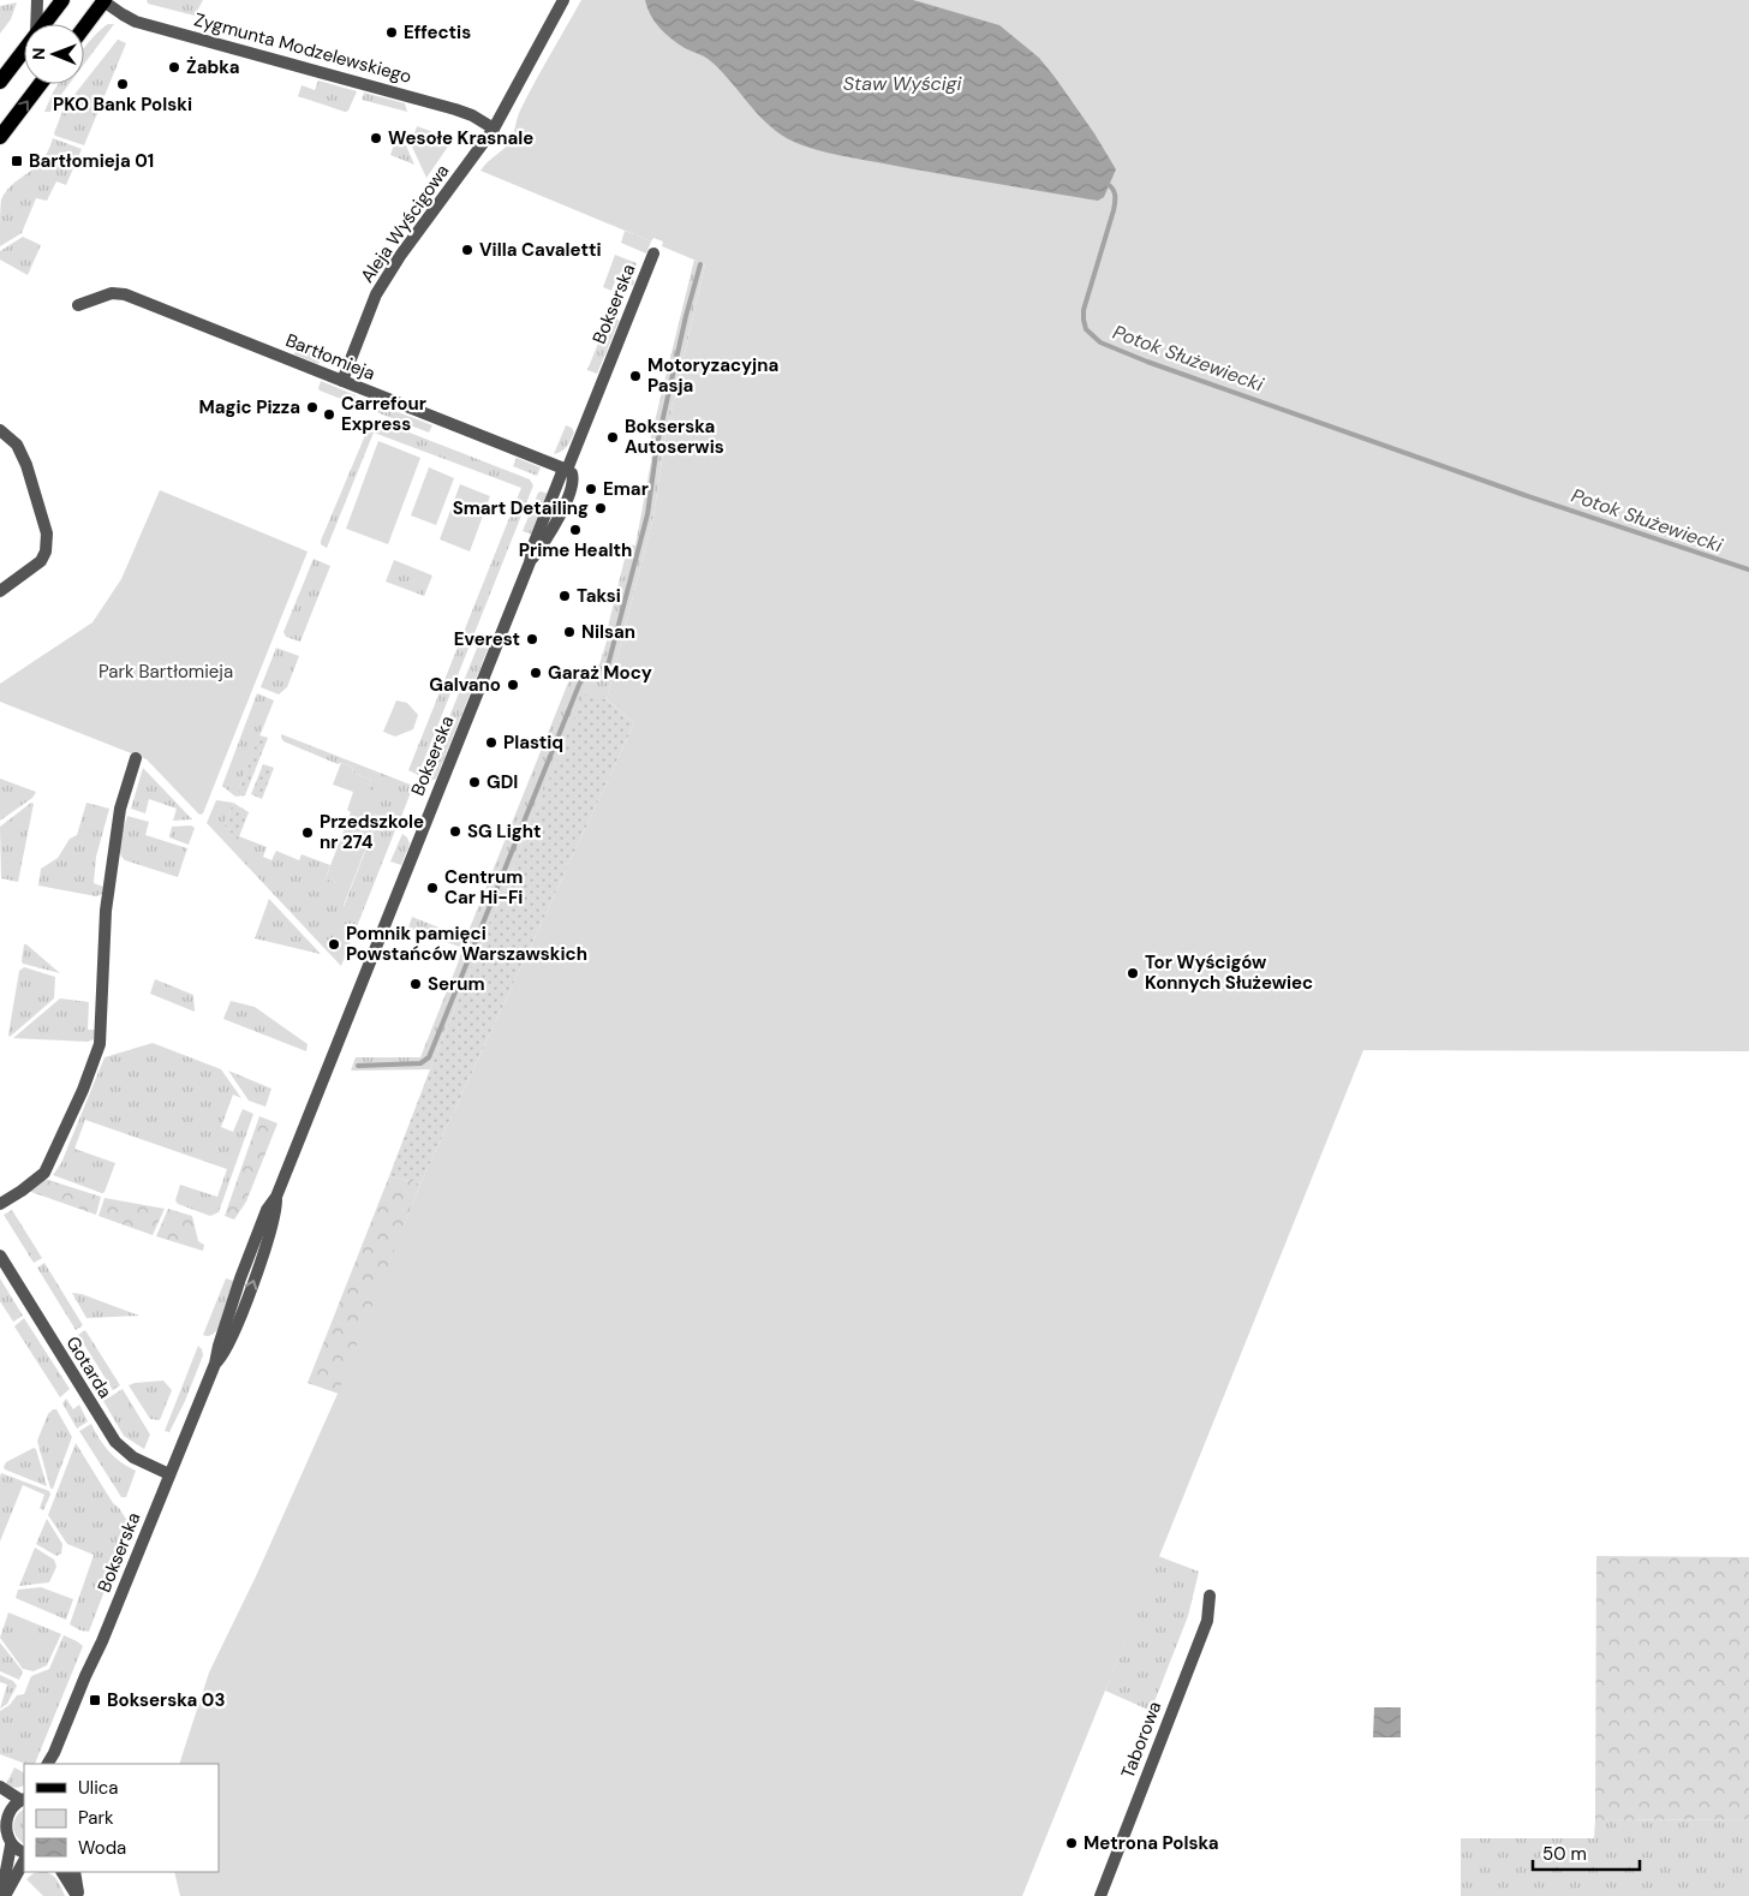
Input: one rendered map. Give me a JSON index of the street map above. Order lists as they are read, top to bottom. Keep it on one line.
{"streets":{"street":["Zygmunta Modzelewskiego","Aleja Wyścigowa","Bokserska","Bartłomieja","Gotarda","Taborowa"]},"crossings":[["Zygmunta Modzelewskiego","Aleja Wyścigowa"],["Aleja Wyścigowa","Bartłomieja"],["Bokserska","Bartłomieja"],["Bokserska","Gotarda"]],"water":["Staw Wyścigi","Potok Służewiecki"],"parks":["Park Bartłomieja"],"places":{"other":["Effectis","Żabka","PKO Bank Polski","Wesołe Krasnale","Villa Cavaletti","Motoryzacyjna Pasja","Magic Pizza","Carrefour Express","Bokserska Autoserwis","Emar","Smart Detailing","Prime Health","Taksi","Nilsan","Everest","Garaż Mocy","Galvano","Plastiq","GDI","SG Light","Przedszkole nr 274","Centrum Car Hi-Fi","Pomnik pamięci Powstańców Warszawskich","Tor Wyścigów Konnych Służewiec","Serum","Metrona Polska"],"transit":["Bartłomieja 01","Bokserska 03"]},"legend":["Ulica","Park","Woda"],"scale_bar":"50 m","north":"left"}
